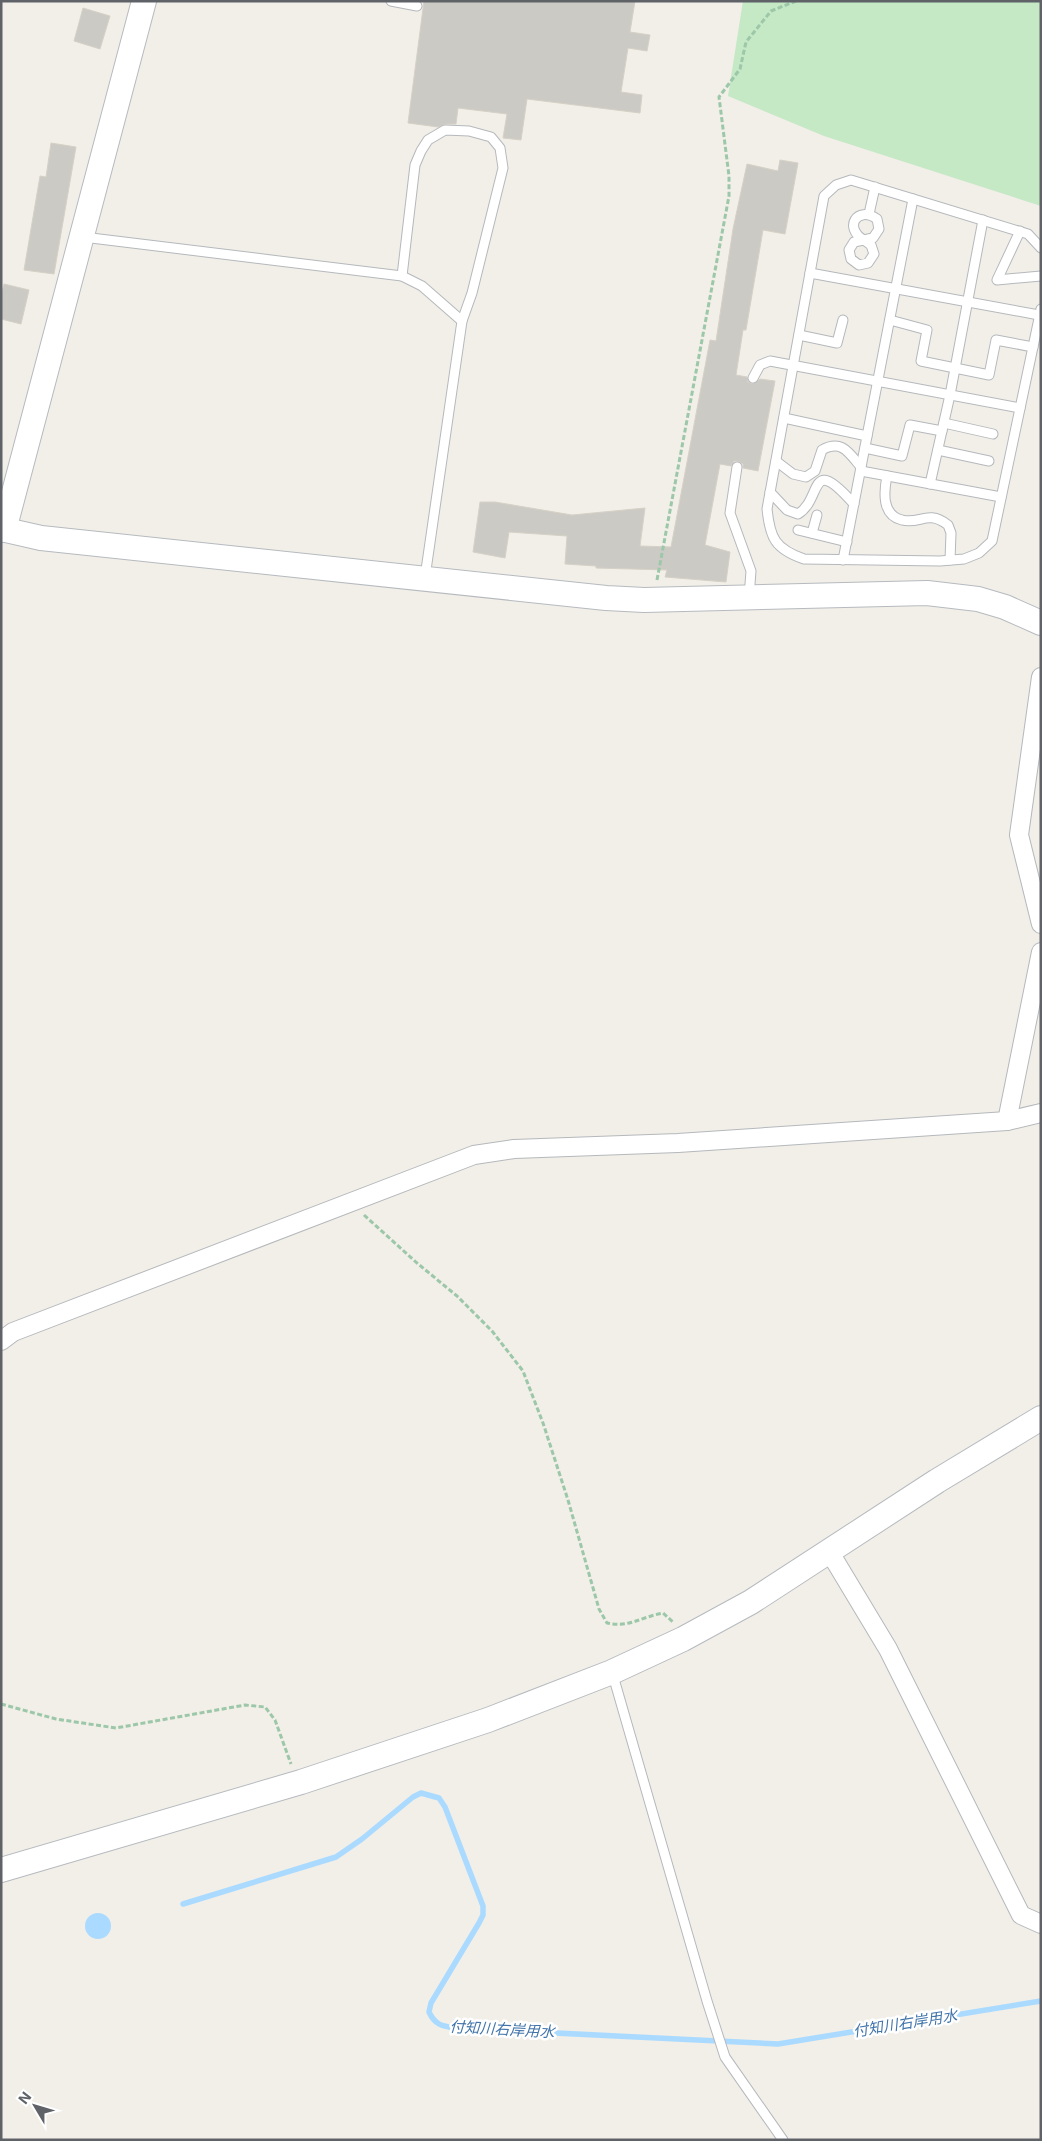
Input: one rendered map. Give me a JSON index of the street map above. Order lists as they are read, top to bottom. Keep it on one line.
{"water":["付知川右岸用水"],"north":"top left"}
